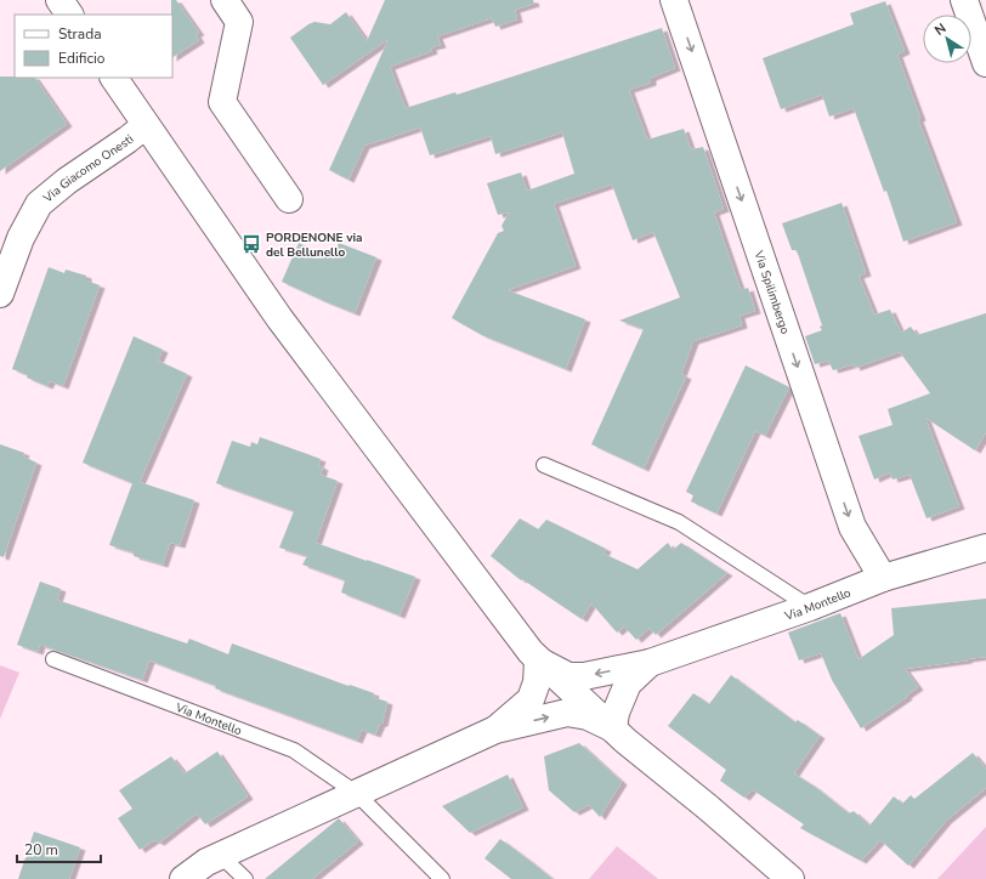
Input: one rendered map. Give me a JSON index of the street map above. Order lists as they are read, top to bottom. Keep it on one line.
{"streets":{"street":["Via Giacomo Onesti","Via Spilimbergo","Via Montello"]},"crossings":[["Via Spilimbergo","Via Montello"]],"one_way":["Via Spilimbergo"],"places":{"bus stop":["PORDENONE via del Bellunello"]},"legend":["Strada","Edificio"],"scale_bar":"20 m","north":"top left"}
